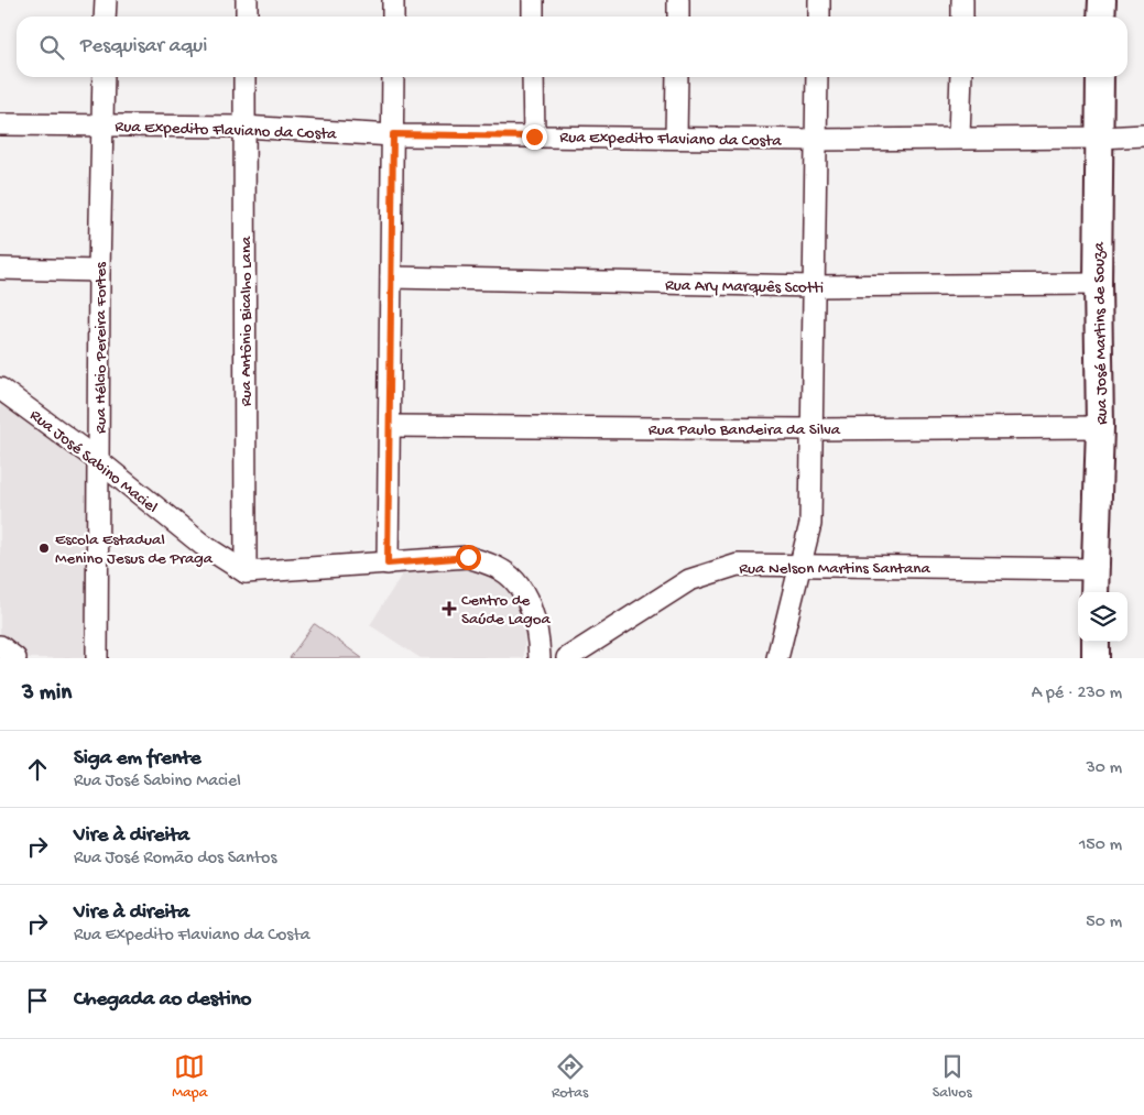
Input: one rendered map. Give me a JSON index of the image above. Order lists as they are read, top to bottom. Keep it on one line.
{"streets":{"street":["Rua Expedito Flaviano da Costa","Rua Ary Marquês Scotti","Rua Antônio Bicalho Lana","Rua José Martins de Souza","Rua Hélcio Pereira Fortes","Rua Paulo Bandeira da Silva","Rua José Sabino Maciel","Rua Nelson Martins Santana"]},"crossings":[["Rua Expedito Flaviano da Costa","Rua Antônio Bicalho Lana"],["Rua Expedito Flaviano da Costa","Rua José Martins de Souza"],["Rua Expedito Flaviano da Costa","Rua Hélcio Pereira Fortes"],["Rua Ary Marquês Scotti","Rua José Martins de Souza"],["Rua Antônio Bicalho Lana","Rua José Sabino Maciel"],["Rua José Martins de Souza","Rua Paulo Bandeira da Silva"],["Rua José Martins de Souza","Rua Nelson Martins Santana"],["Rua Hélcio Pereira Fortes","Rua José Sabino Maciel"]],"places":{"other":["Escola Estadual Menino Jesus de Praga"],"health":["Centro de Saúde Lagoa"]},"page":{"search":"Pesquisar aqui","heading":["3 min","A pé · 230 m"],"list":[["Siga em frente","Rua José Sabino Maciel","30 m"],["Vire à direita","Rua José Romão dos Santos","150 m"],["Vire à direita","Rua Expedito Flaviano da Costa","50 m"],"Chegada ao destino"],"nav":["Mapa","Rotas","Salvos"]}}
